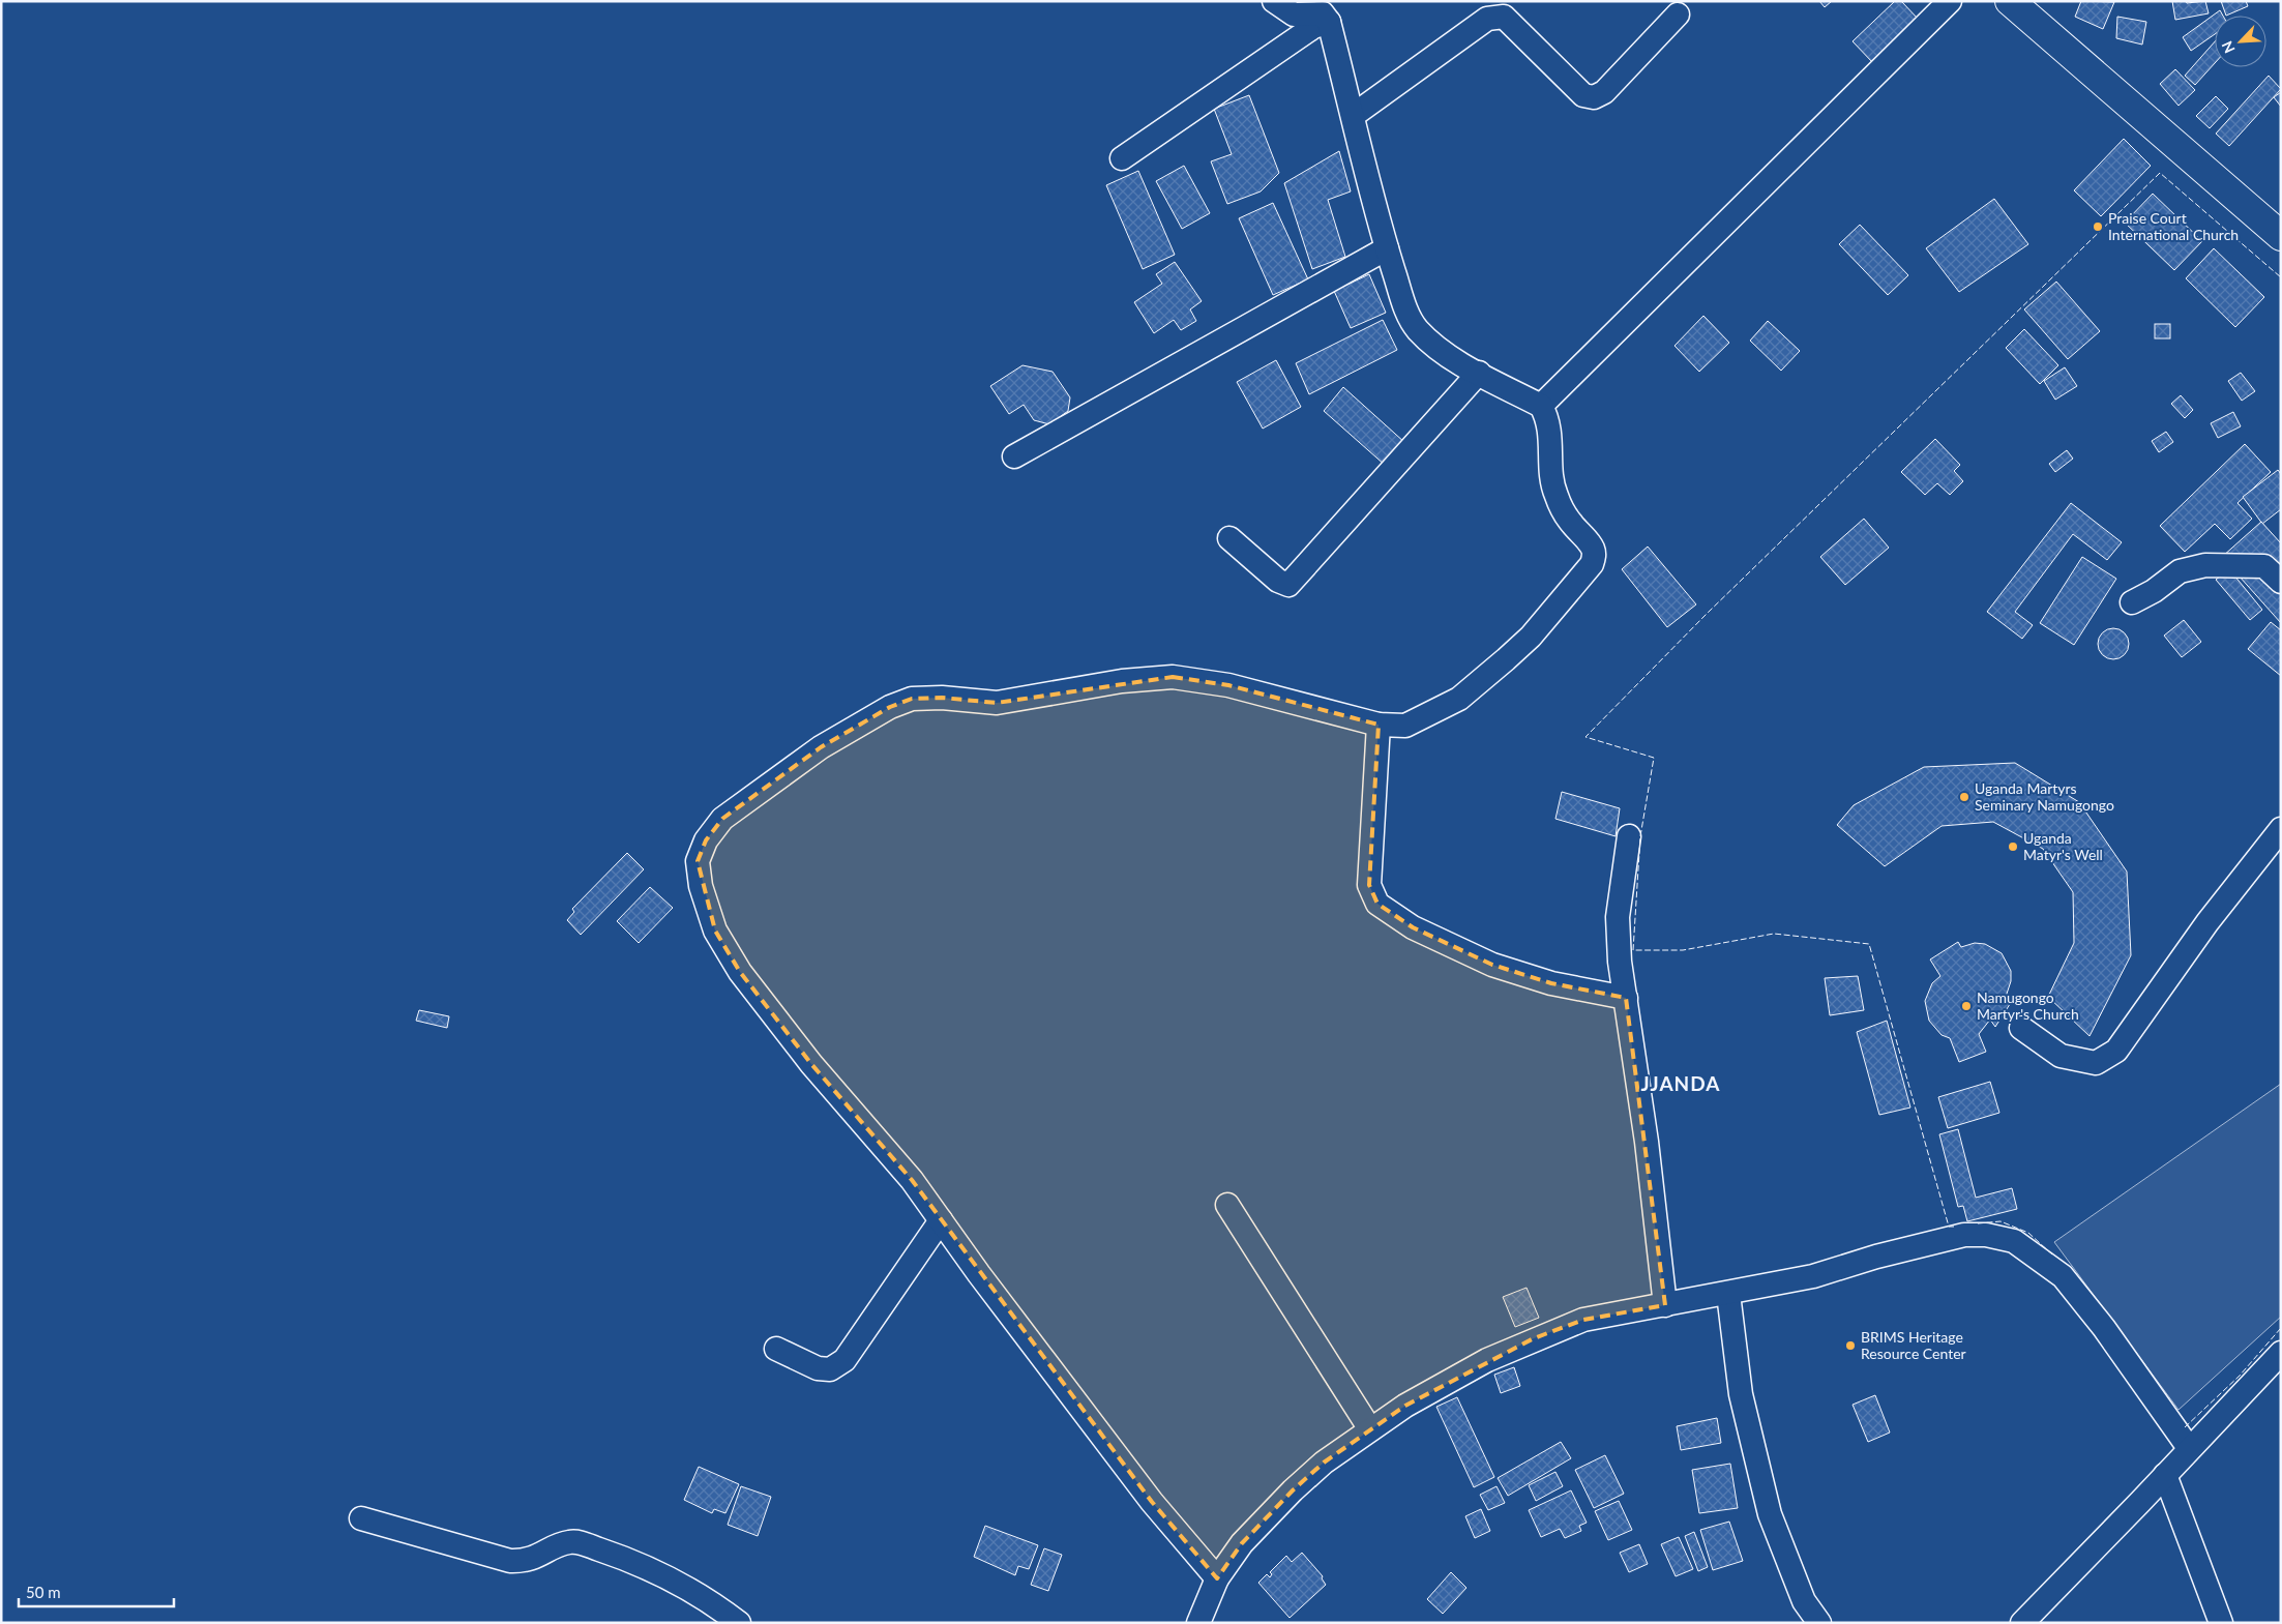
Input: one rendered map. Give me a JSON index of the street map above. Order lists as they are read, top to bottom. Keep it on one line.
{"districts":["JJANDA"],"places":["Praise Court International Church","Uganda Martyrs Seminary Namugongo","Uganda Matyr's Well","Namugongo Martyr's Church","BRIMS Heritage Resource Center"],"scale_bar":"50 m","north":"bottom left"}
